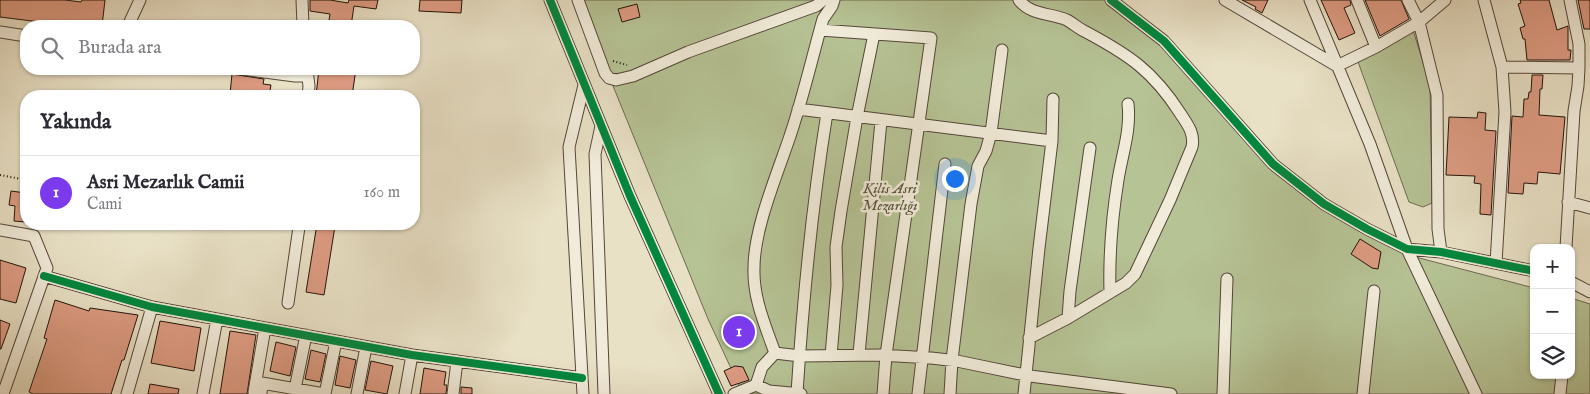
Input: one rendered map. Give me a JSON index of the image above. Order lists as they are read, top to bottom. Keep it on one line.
{"parks":["Kilis Asri Mezarlığı"],"page":{"search":"Burada ara","heading":"Yakında","list":[{"mark":"1","name":"Asri Mezarlık Camii","note":"Cami","value":"160 m"}],"map_buttons":["+","−"],"pins":"1"}}
